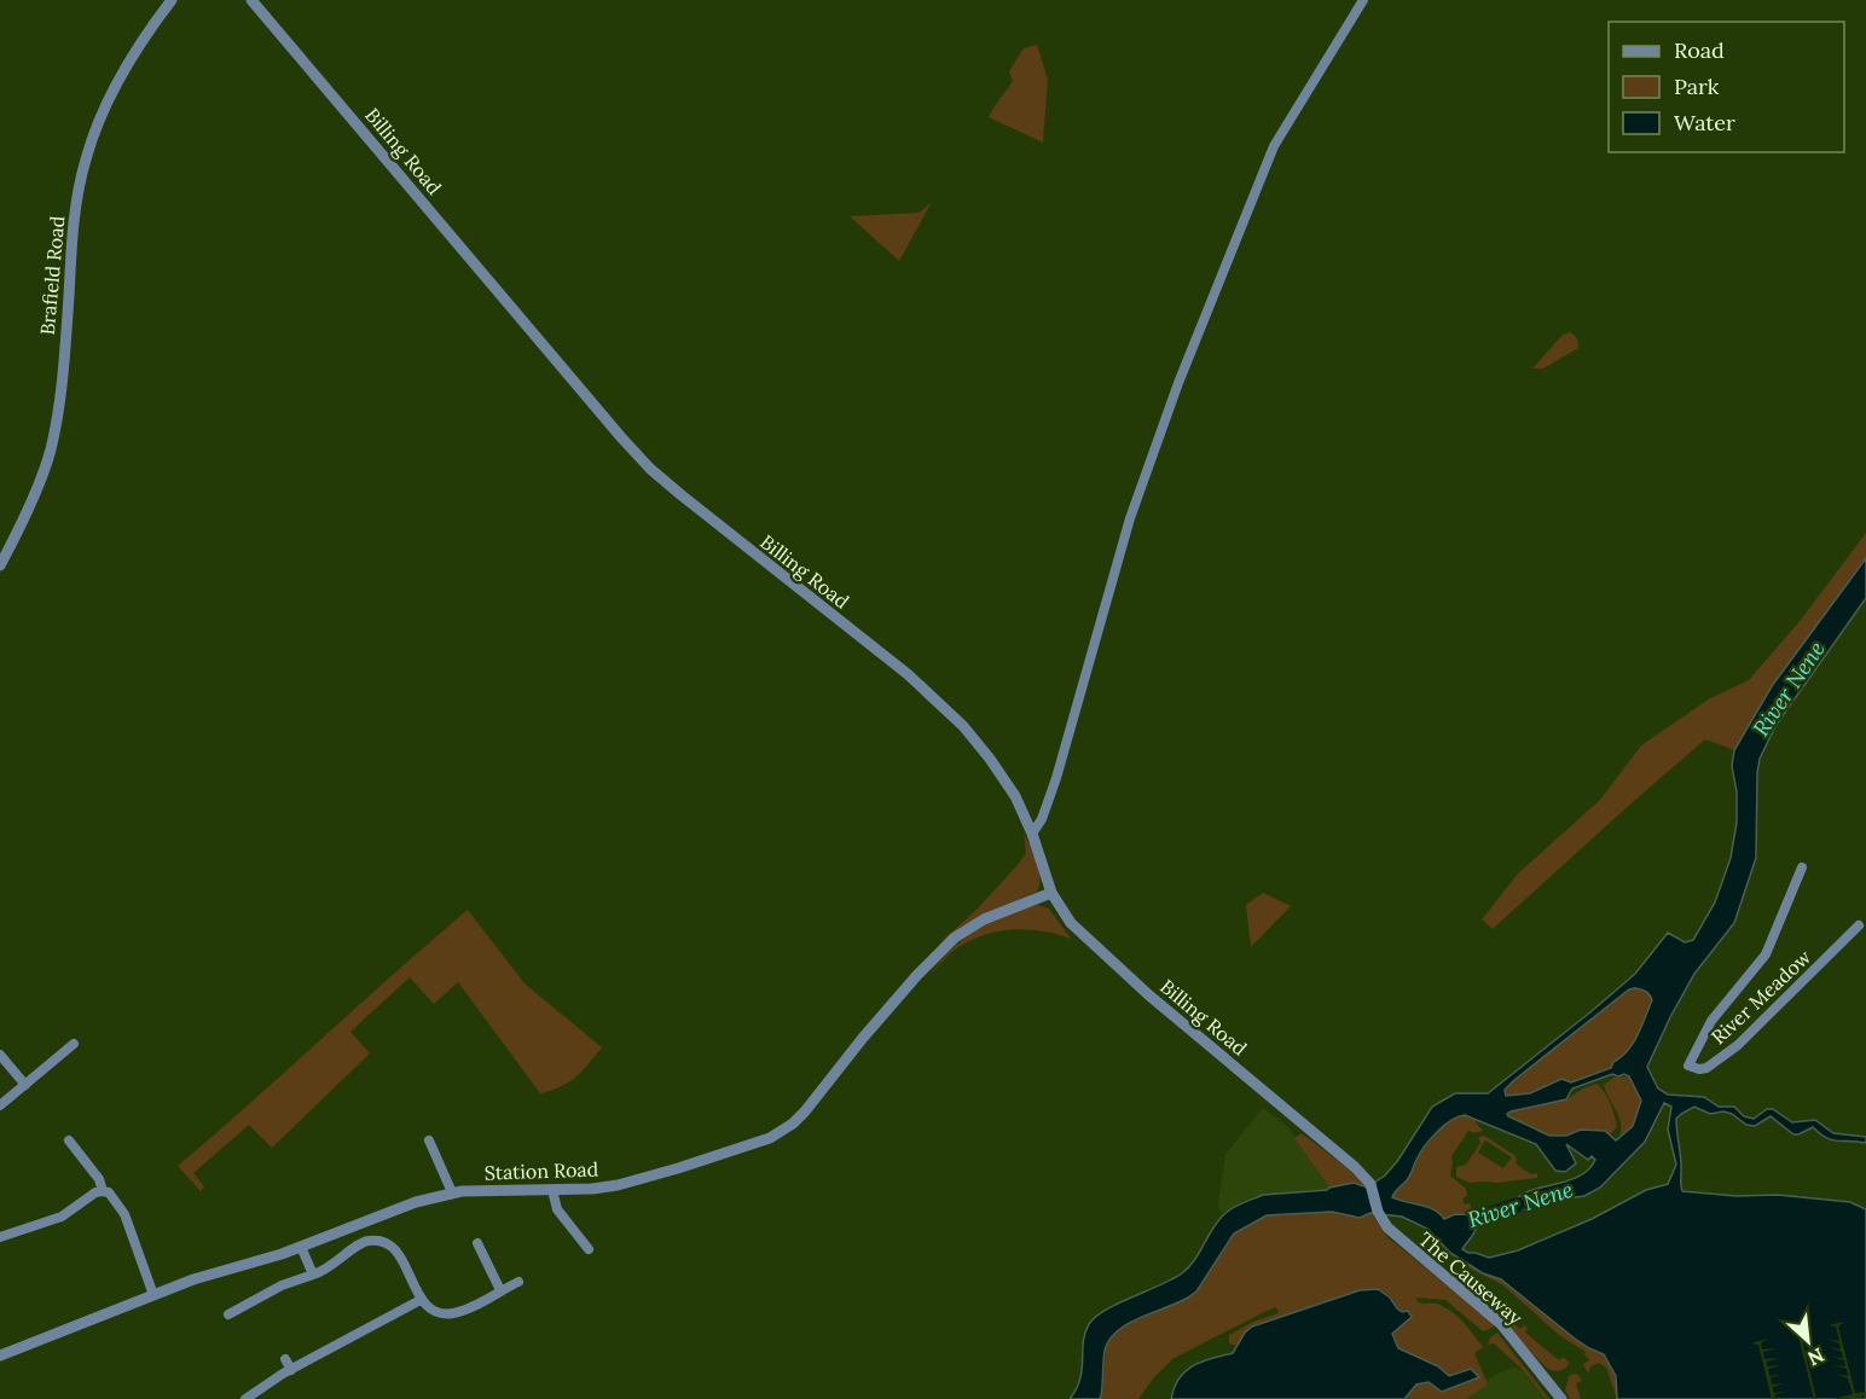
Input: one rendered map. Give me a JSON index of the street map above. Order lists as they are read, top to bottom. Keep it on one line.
{"streets":{"street":["Billing Road","Brafield Road","River Meadow","Station Road","The Causeway"]},"crossings":[["Billing Road","Station Road"],["Billing Road","The Causeway"]],"water":["River Nene"],"legend":["Road","Park","Water"],"north":"bottom right"}
